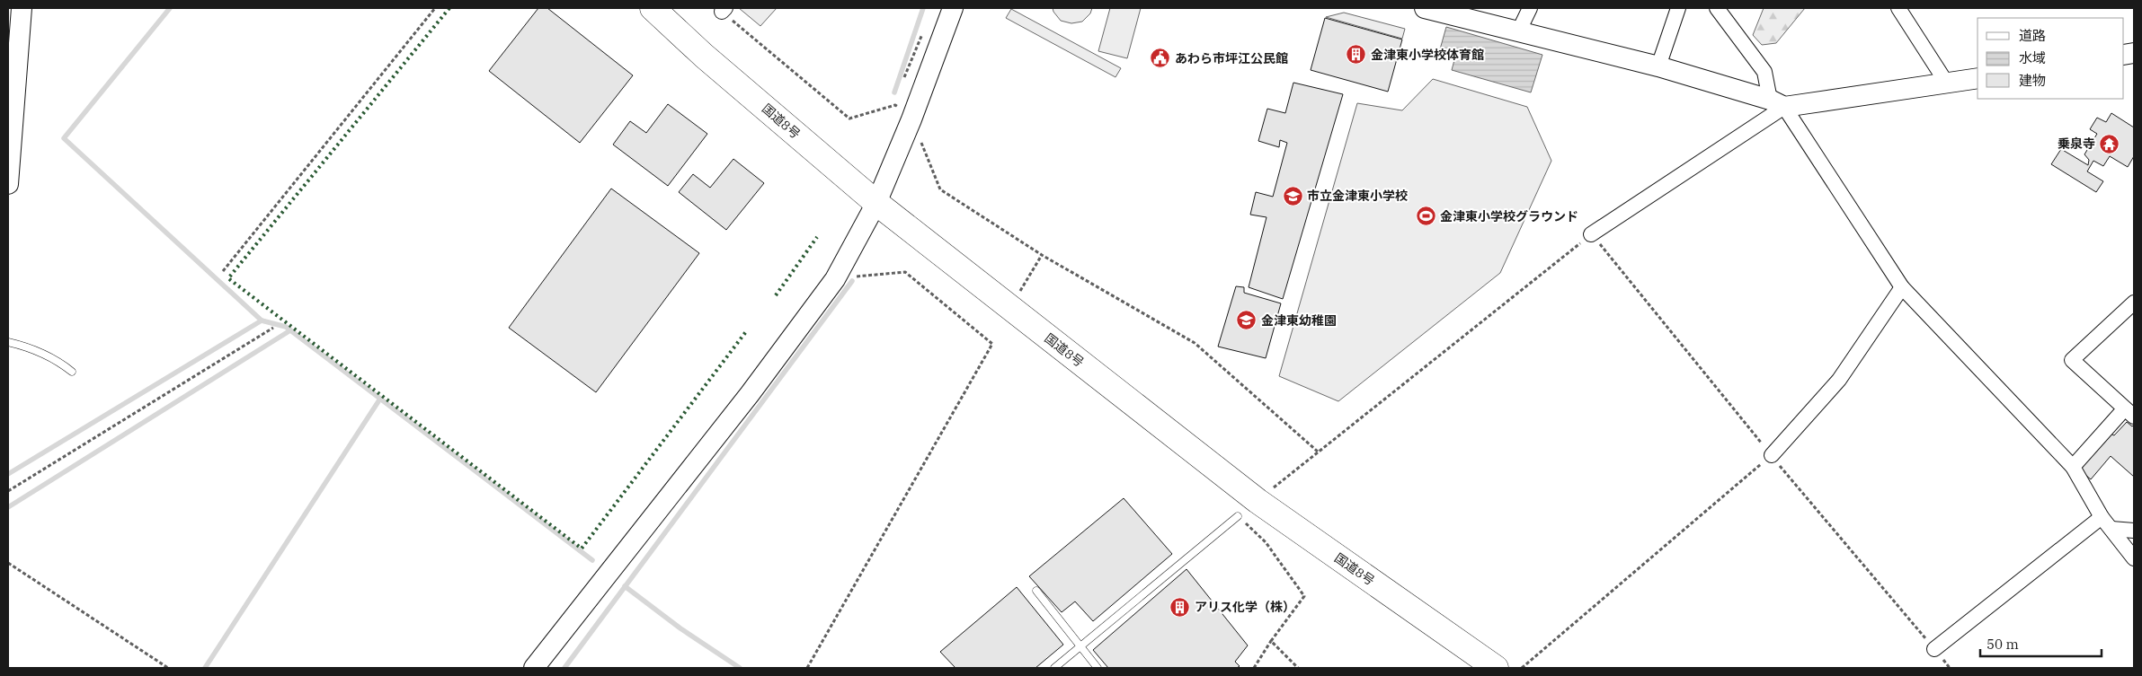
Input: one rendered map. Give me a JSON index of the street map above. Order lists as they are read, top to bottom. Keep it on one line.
{"streets":{"highway":["国道8号"]},"places":{"building":["金津東小学校体育館","アリス化学（株）"],"public building":["あわら市坪江公民館"],"temple":["乗泉寺"],"school or university":["市立金津東小学校","金津東幼稚園"],"sports":["金津東小学校グラウンド"]},"legend":["道路","水域","建物"],"scale_bar":"50 m"}
